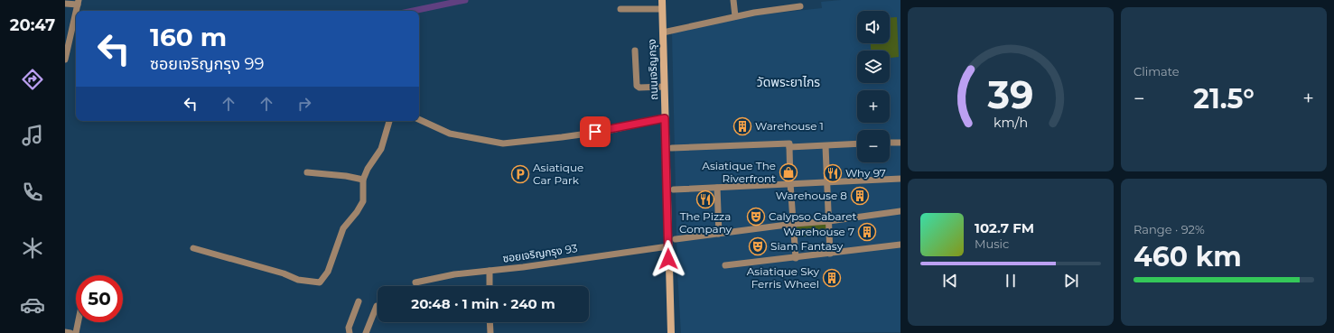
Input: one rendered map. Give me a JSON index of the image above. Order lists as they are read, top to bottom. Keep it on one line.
{"streets":{"main road":["ถนนเจริญกรุง"],"street":["ซอยเจริญกรุง 93"]},"crossings":[["ถนนเจริญกรุง","ซอยเจริญกรุง 93"]],"districts":["วัดพระยาไกร"],"places":{"building":["Warehouse 1","Warehouse 8","Warehouse 7","Asiatique Sky Ferris Wheel"],"shop":["Asiatique The Riverfront"],"restaurant":["Why 97","The Pizza Company"],"parking":["Asiatique Car Park"],"theatre":["Calypso Cabaret","Siam Fantasy"]},"page":{"tabs":"20:47","tile":["Climate",["Range · 92%","460 km"]],"map_buttons":["+","−"],"turn":["160 m","ซอยเจริญกรุง 99"],"heat":["−","21.5°","+"],"song":["102.7 FM","Music"],"limit":"50","trip":"20:48 · 1 min · 240 m","gauge":["39","km/h"]}}
